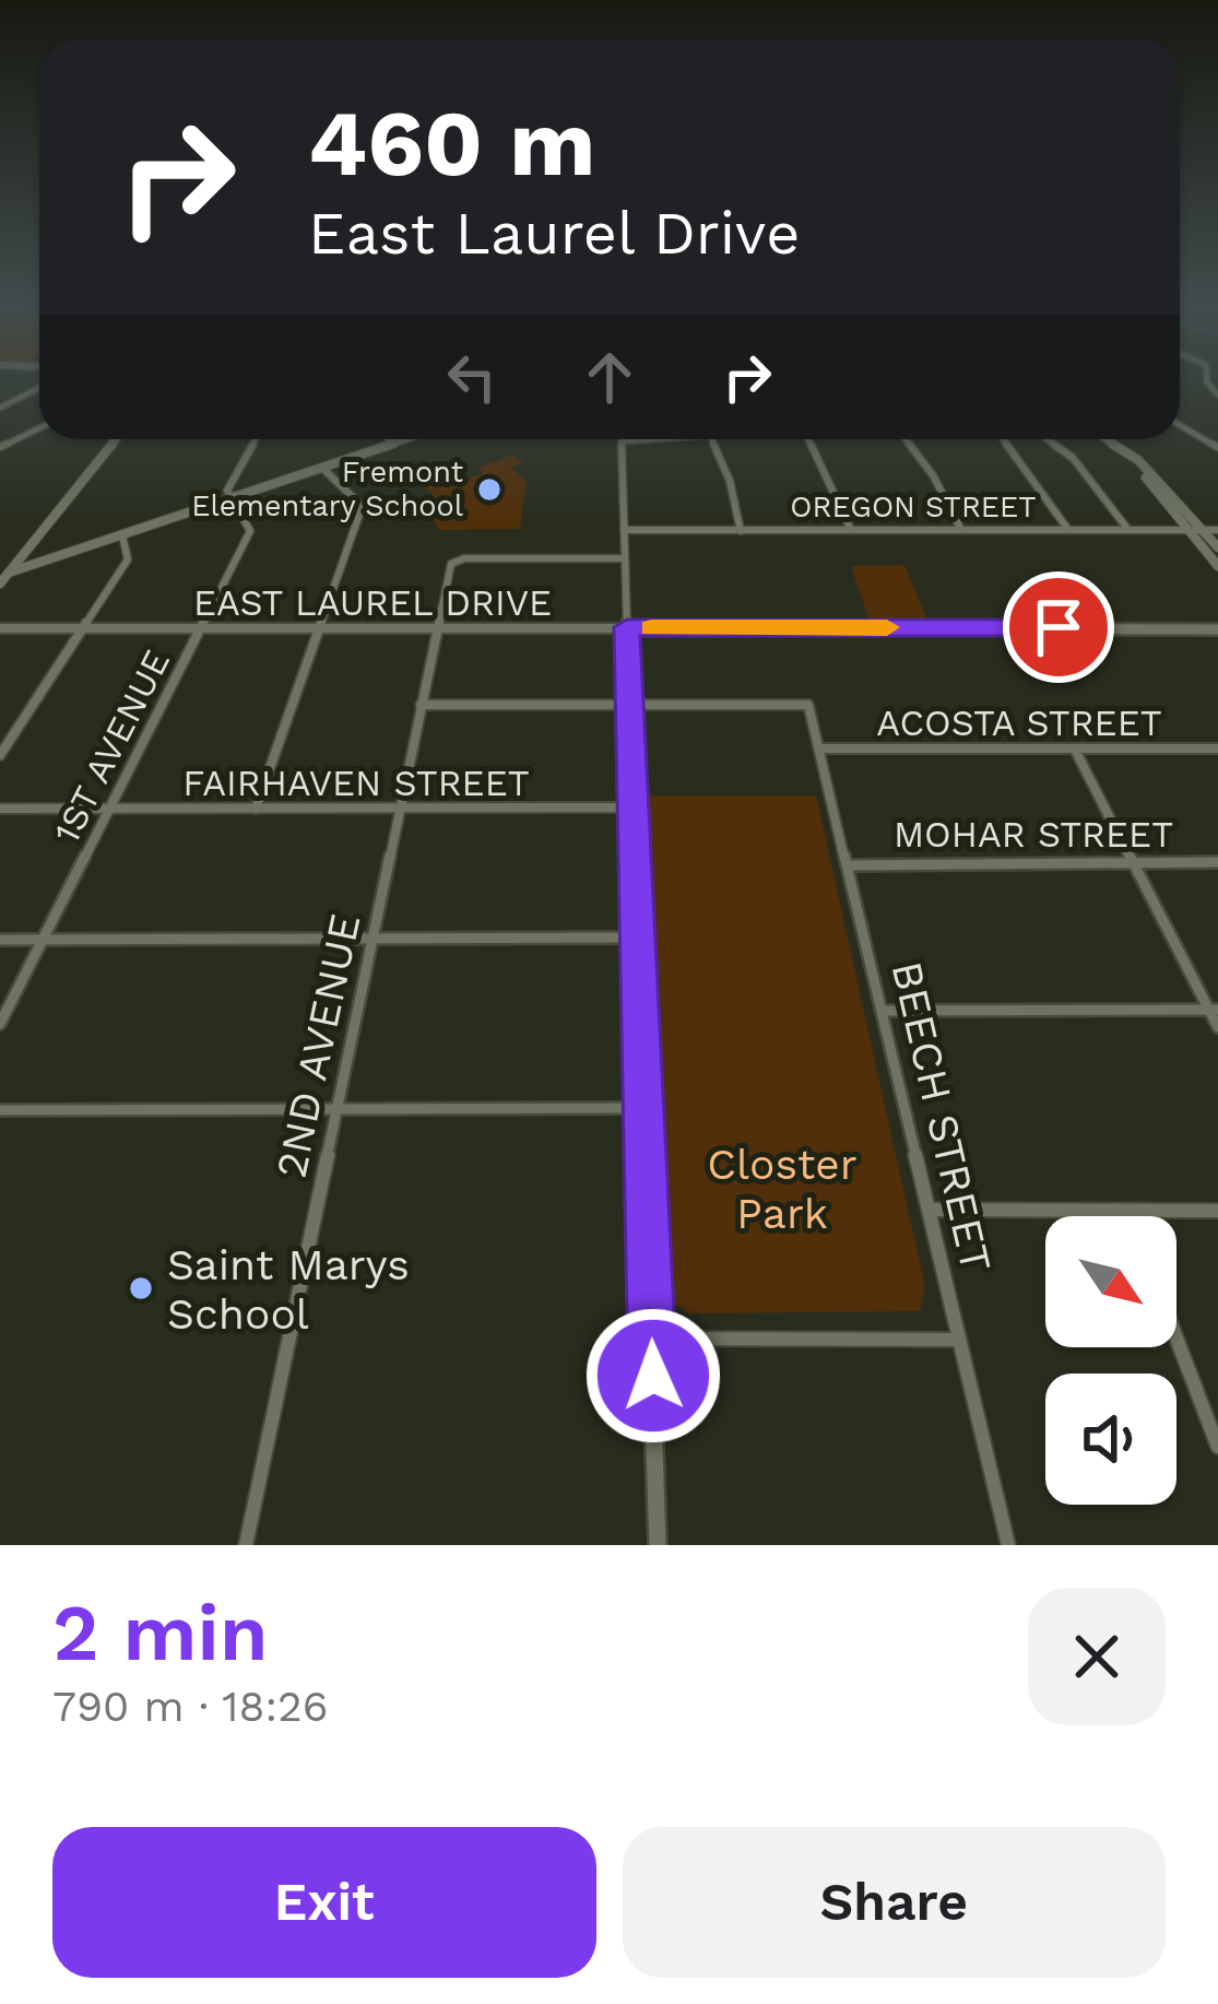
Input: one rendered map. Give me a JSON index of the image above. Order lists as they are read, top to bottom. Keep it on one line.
{"streets":{"street":["OREGON STREET","EAST LAUREL DRIVE","ACOSTA STREET","1ST AVENUE","FAIRHAVEN STREET","MOHAR STREET","2ND AVENUE","BEECH STREET"]},"crossings":[["EAST LAUREL DRIVE","1ST AVENUE"],["EAST LAUREL DRIVE","2ND AVENUE"],["ACOSTA STREET","BEECH STREET"],["1ST AVENUE","FAIRHAVEN STREET"],["FAIRHAVEN STREET","2ND AVENUE"],["MOHAR STREET","BEECH STREET"]],"parks":["Closter Park"],"places":["Fremont Elementary School","Saint Marys School"],"north":"bottom right","page":{"turn":["460 m","East Laurel Drive"],"heading":["2 min","790 m · 18:26"],"buttons":["Exit","Share"]}}
